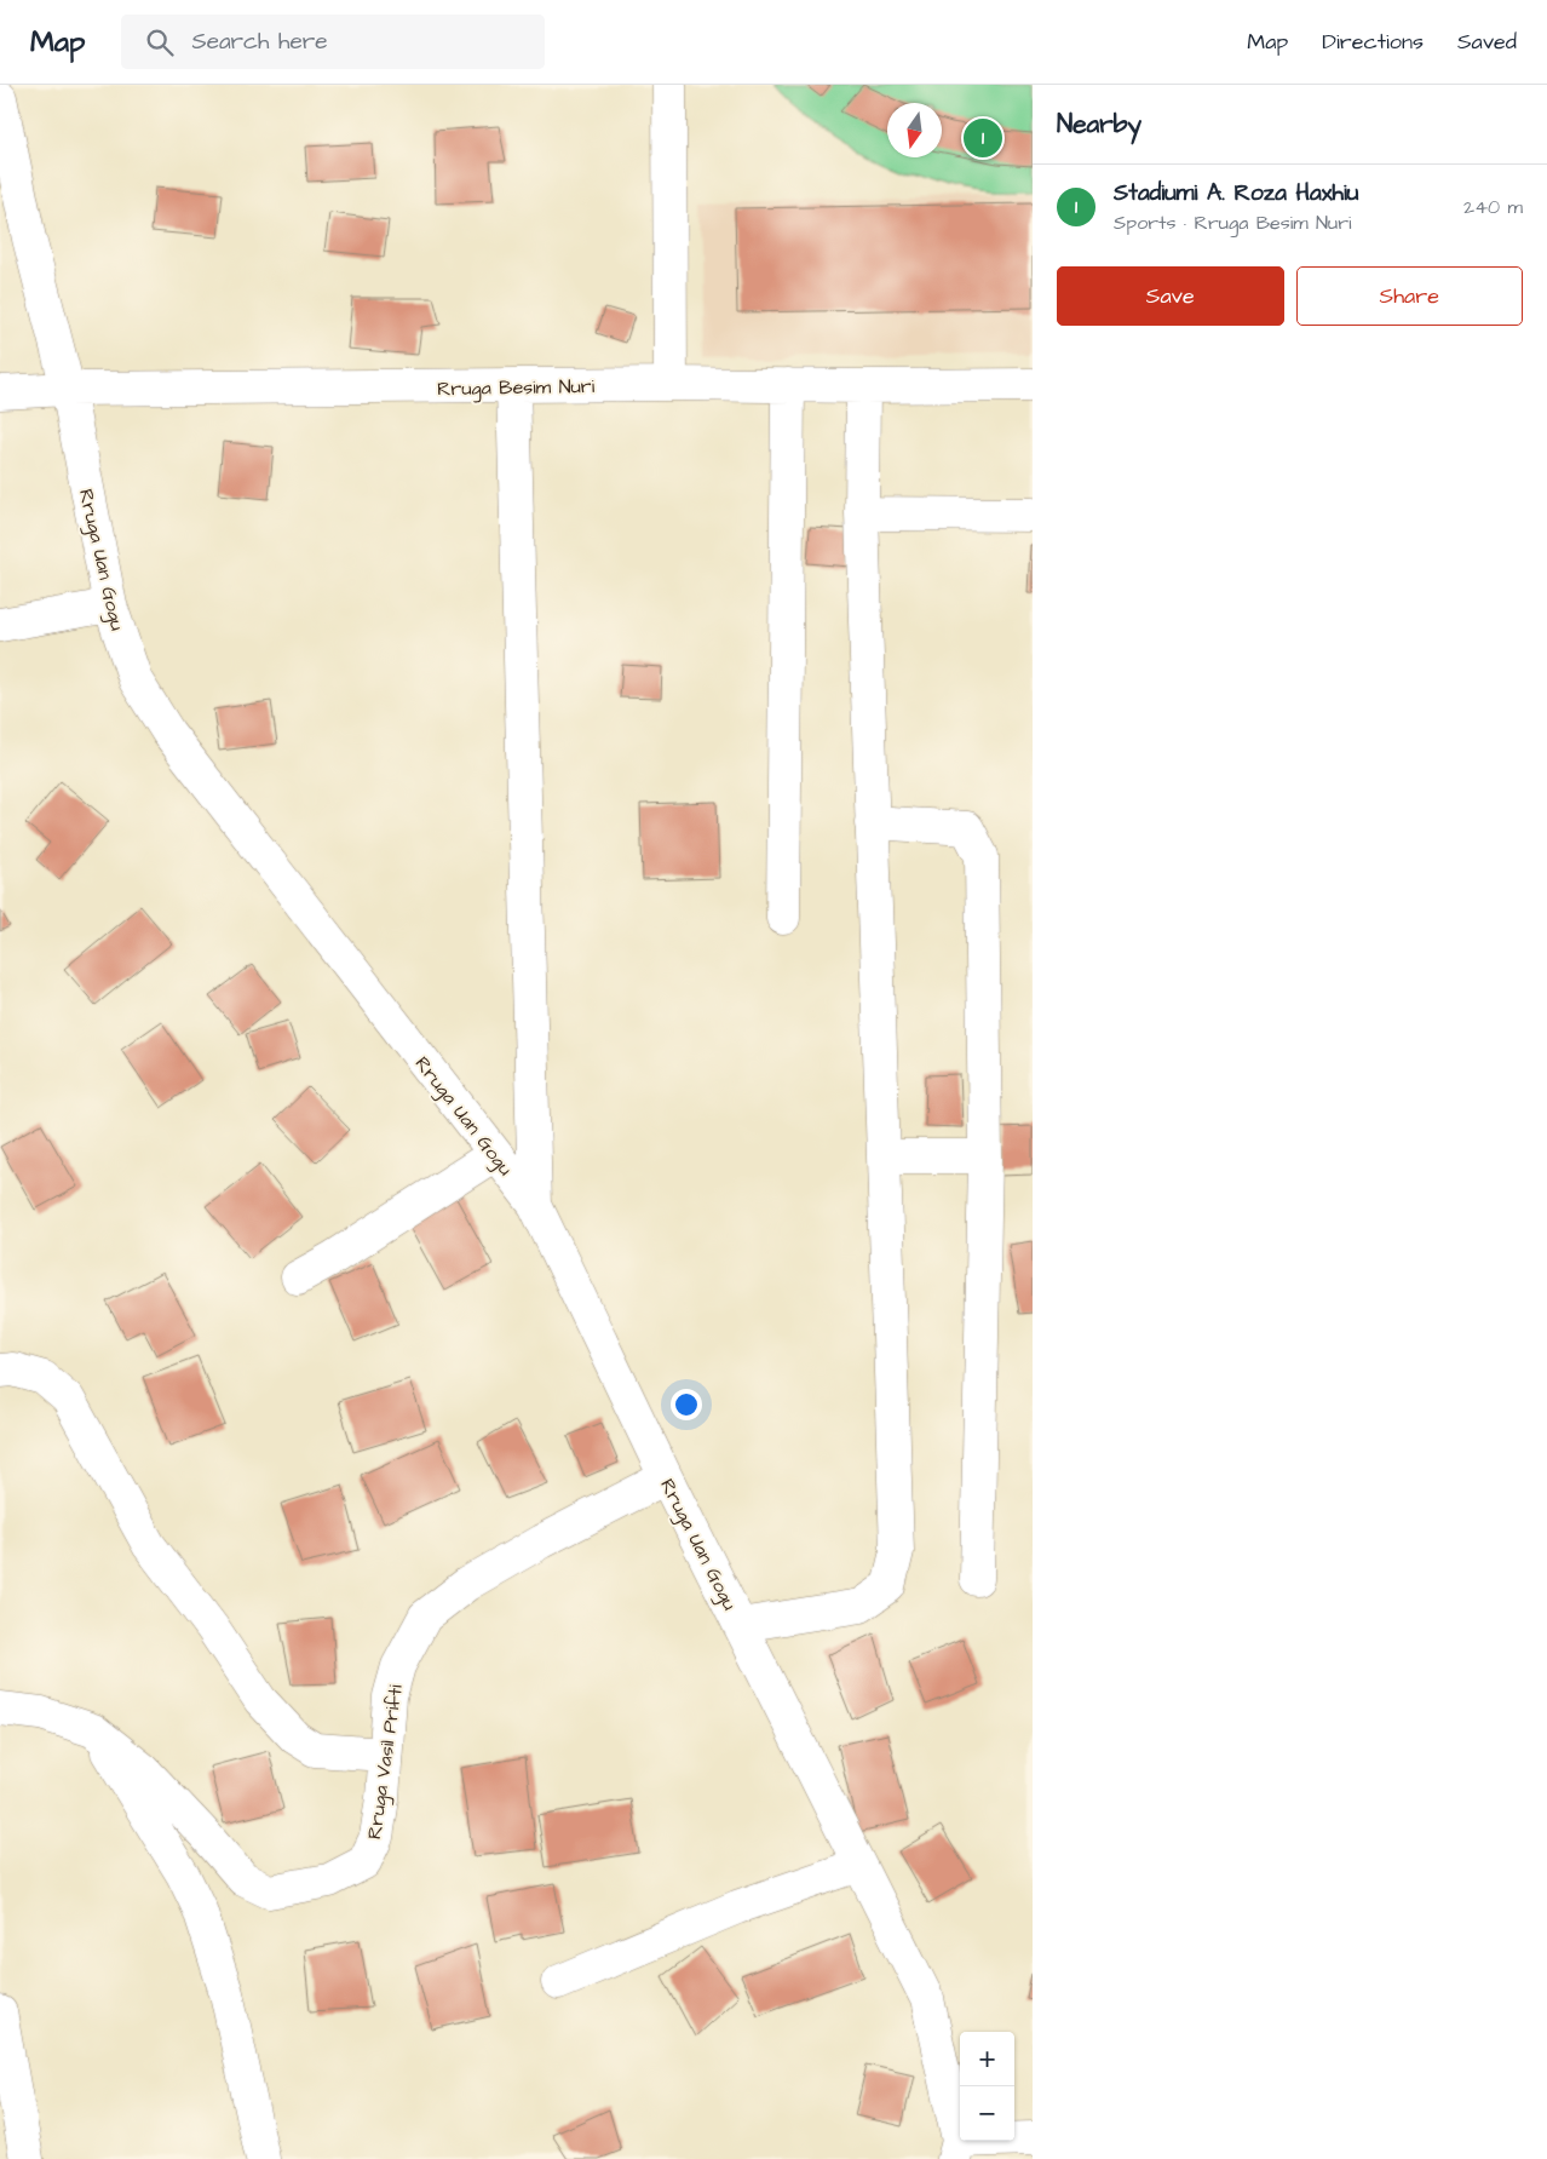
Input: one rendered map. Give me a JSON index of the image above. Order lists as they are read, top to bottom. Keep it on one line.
{"streets":{"street":["Rruga Besim Nuri","Rruga Uan Gogu","Rruga Vasil Prifti"]},"crossings":[["Rruga Besim Nuri","Rruga Uan Gogu"],["Rruga Uan Gogu","Rruga Vasil Prifti"]],"north":"bottom","page":{"header":"Map","search":"Search here","nav":["Map","Directions","Saved"],"heading":"Nearby","pins":"1","list":[{"mark":"1","name":"Stadiumi A. Roza Haxhiu","note":"Sports · Rruga Besim Nuri","value":"240 m"}],"buttons":["Save","Share"],"map_buttons":["+","−"]}}
